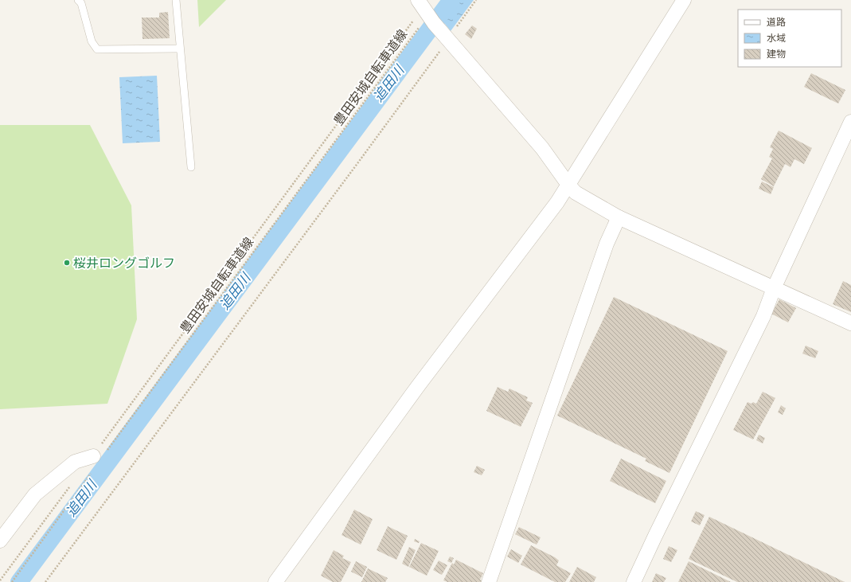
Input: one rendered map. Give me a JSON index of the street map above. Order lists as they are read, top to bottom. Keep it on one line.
{"streets":{"path":["豊田安城自転車道線"]},"water":["追田川"],"places":["桜井ロングゴルフ"],"legend":["道路","水域","建物"]}
